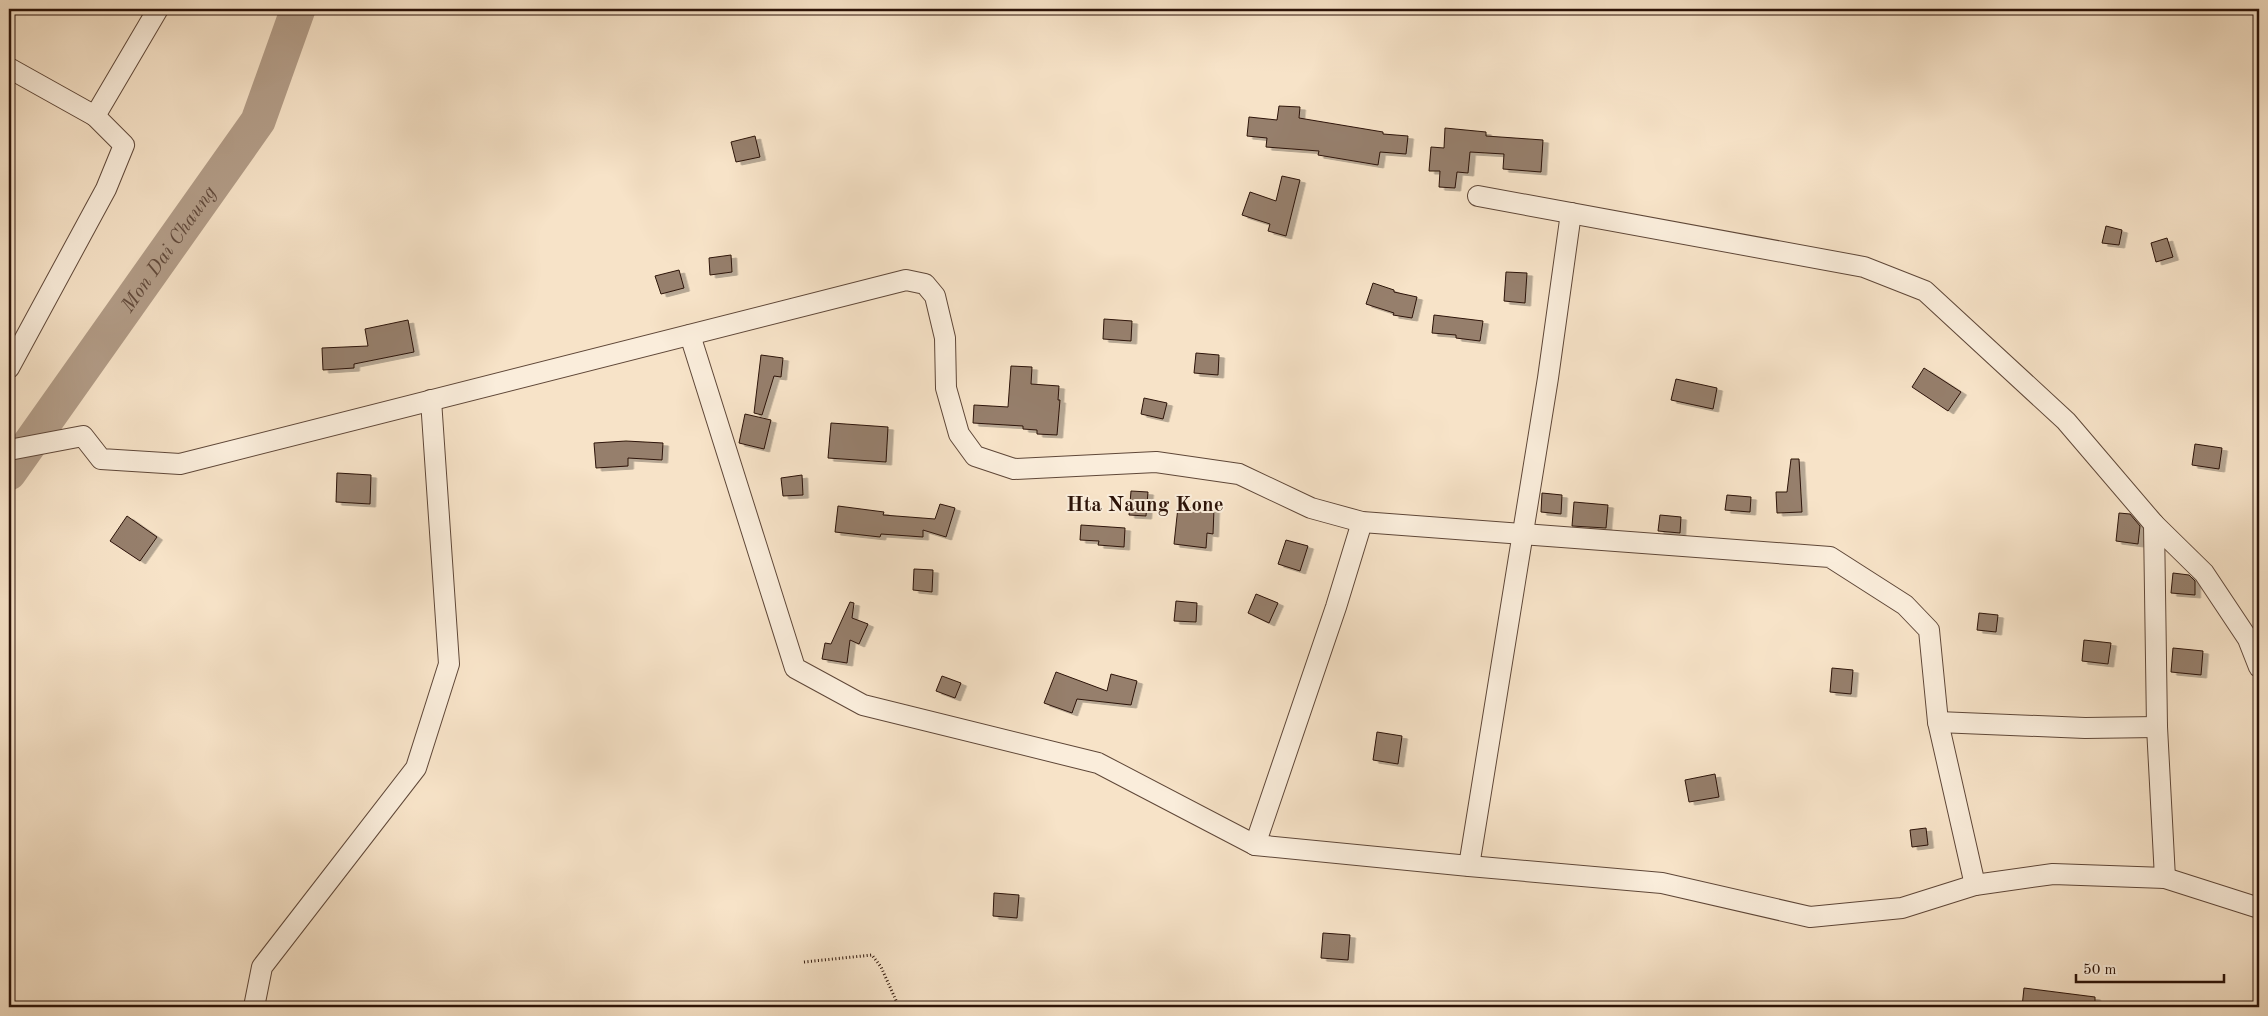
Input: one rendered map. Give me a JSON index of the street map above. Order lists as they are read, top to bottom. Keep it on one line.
{"districts":["Hta Naung Kone"],"water":["Mon Dai Chaung"],"scale_bar":"50 m"}
